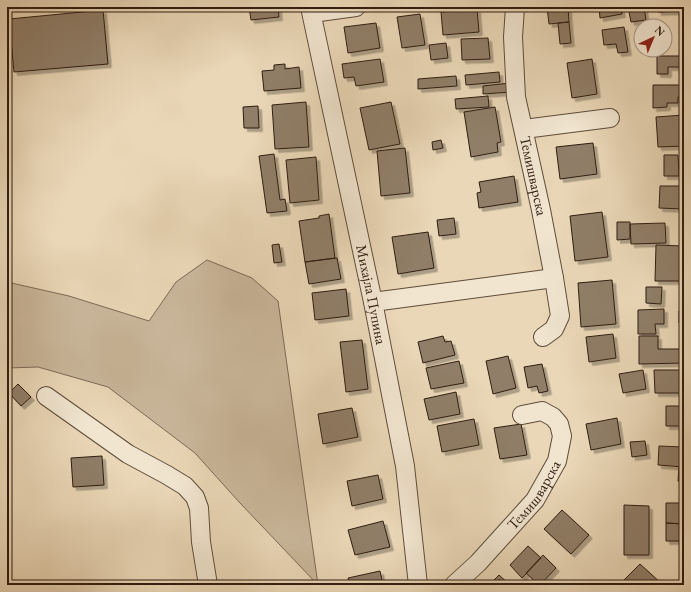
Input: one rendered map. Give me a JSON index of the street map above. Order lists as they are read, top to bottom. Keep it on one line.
{"streets":{"street":["Темишварска","Михајла Пупина"]},"north":"top right"}
